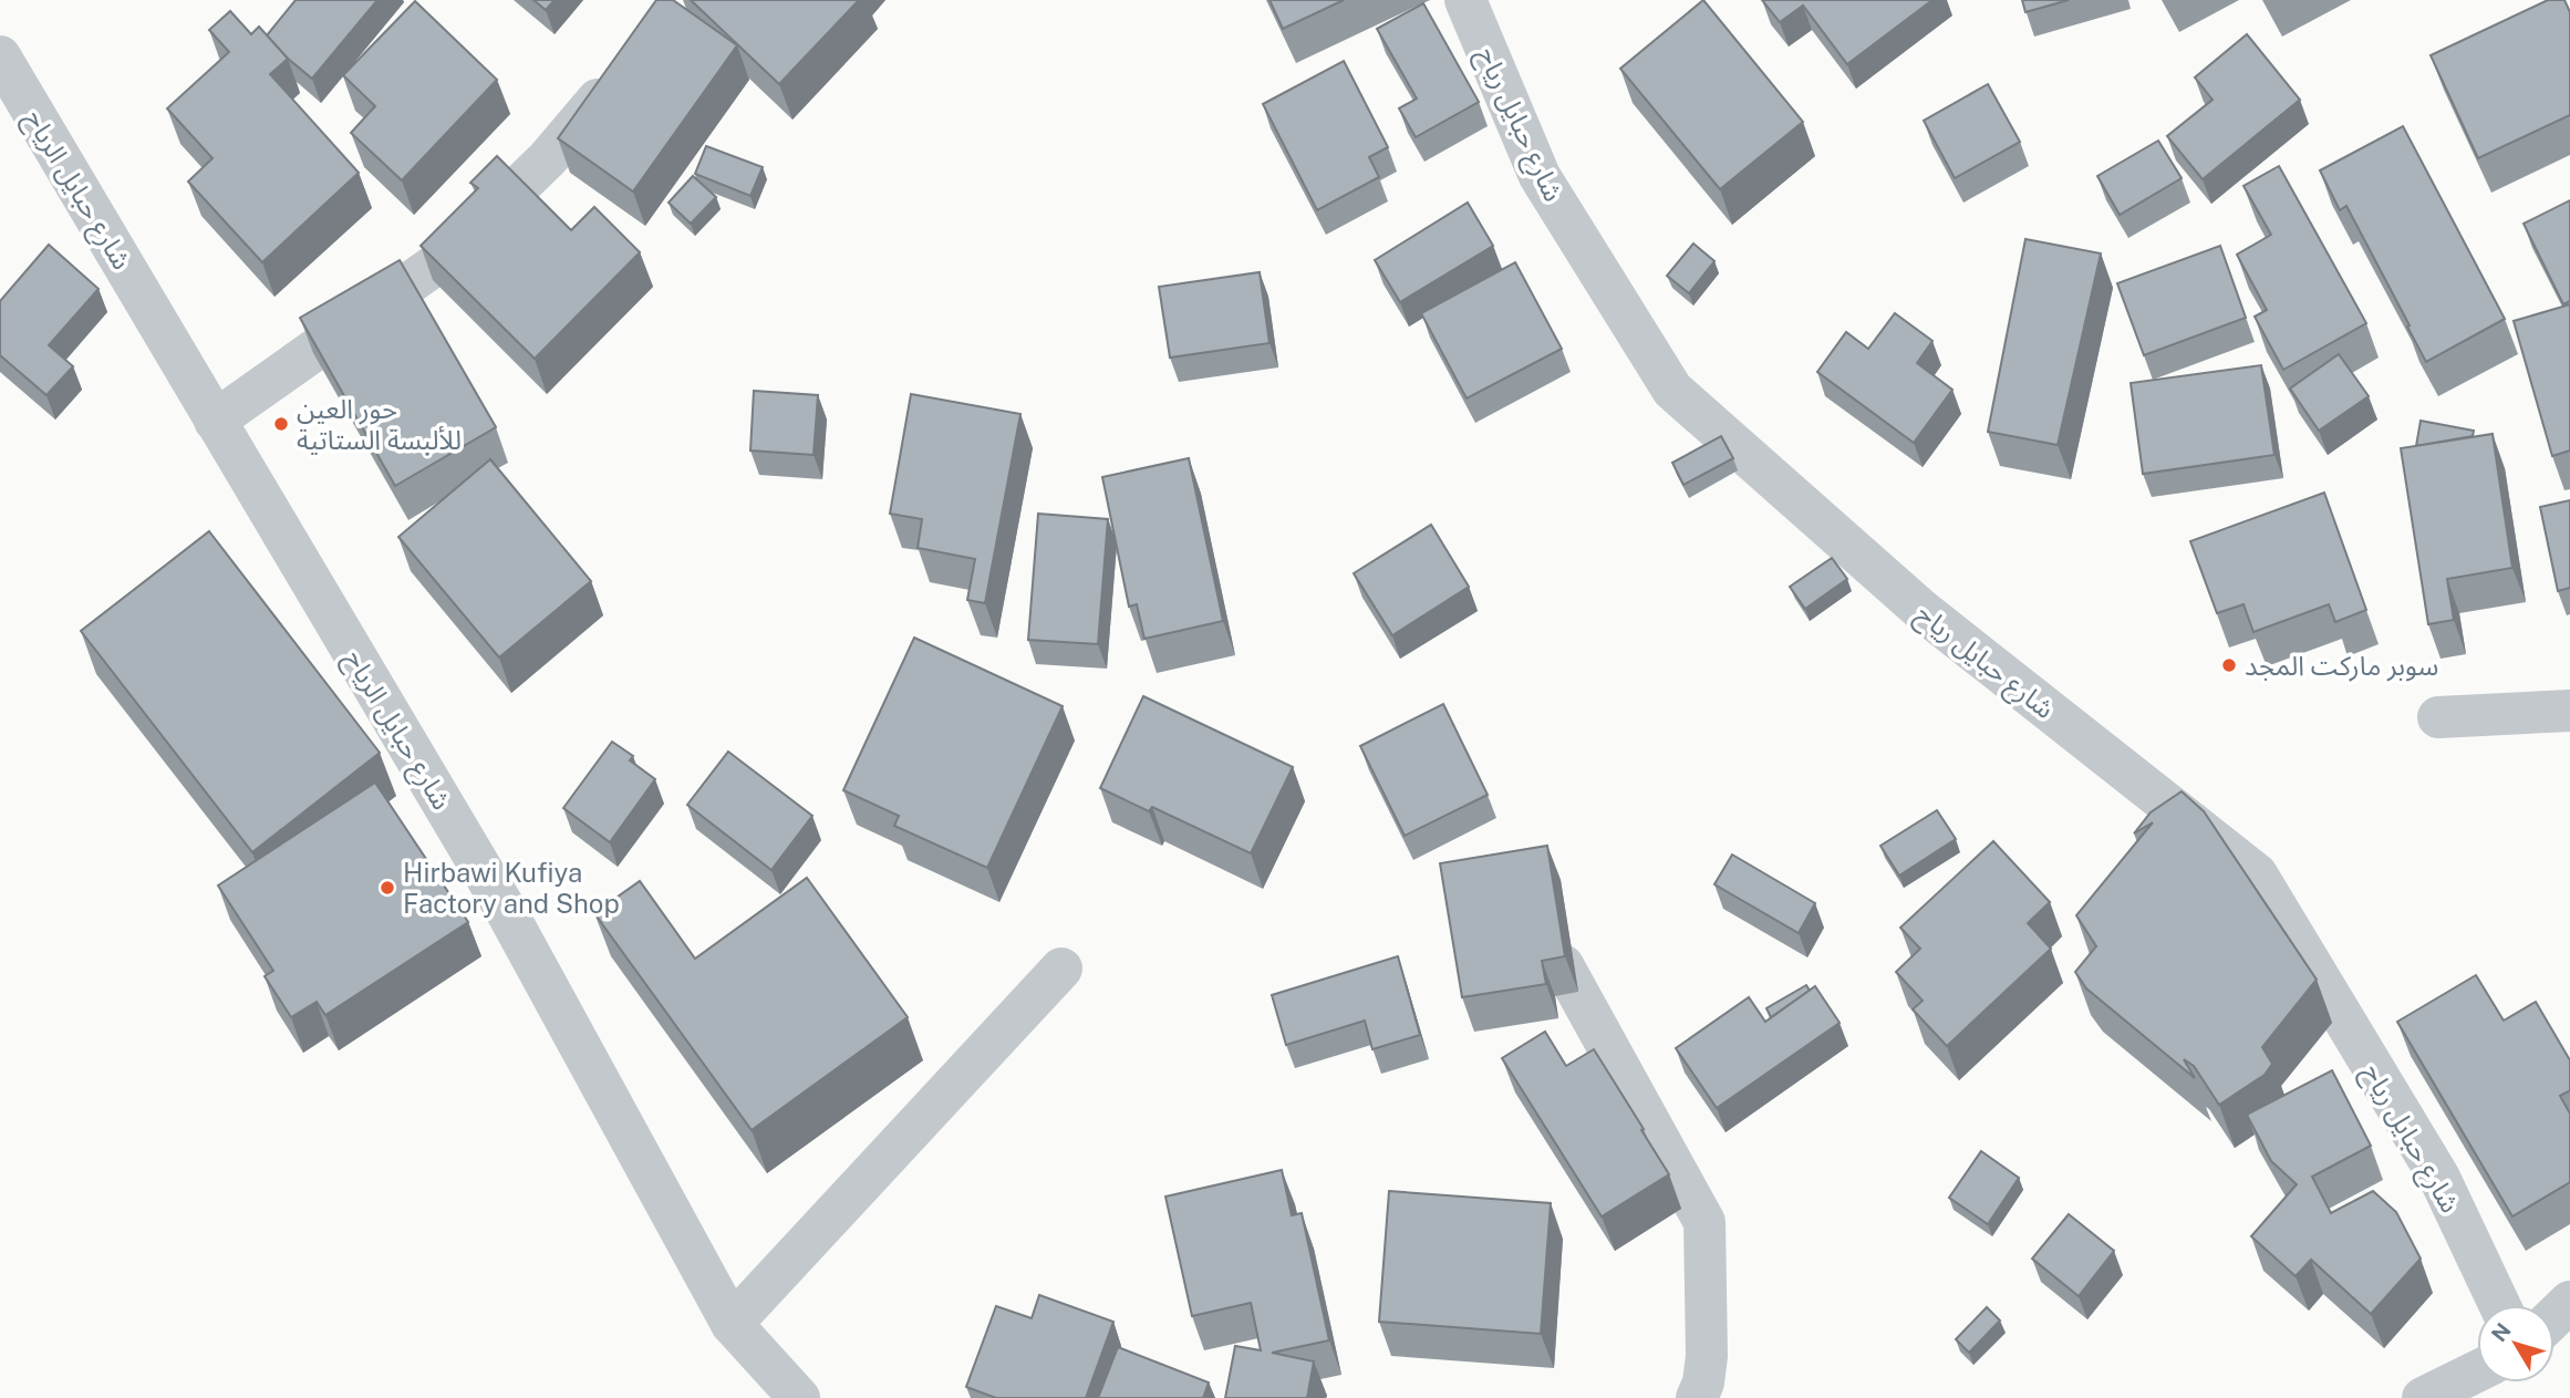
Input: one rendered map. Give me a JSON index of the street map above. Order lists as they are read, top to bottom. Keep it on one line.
{"streets":{"street":["شارع حبايل رياح","شارع حبايل الرياح"]},"places":["حور العين للألبسة الستاتية","سوبر ماركت المجد","Hirbawi Kufiya Factory and Shop"],"north":"top left"}
